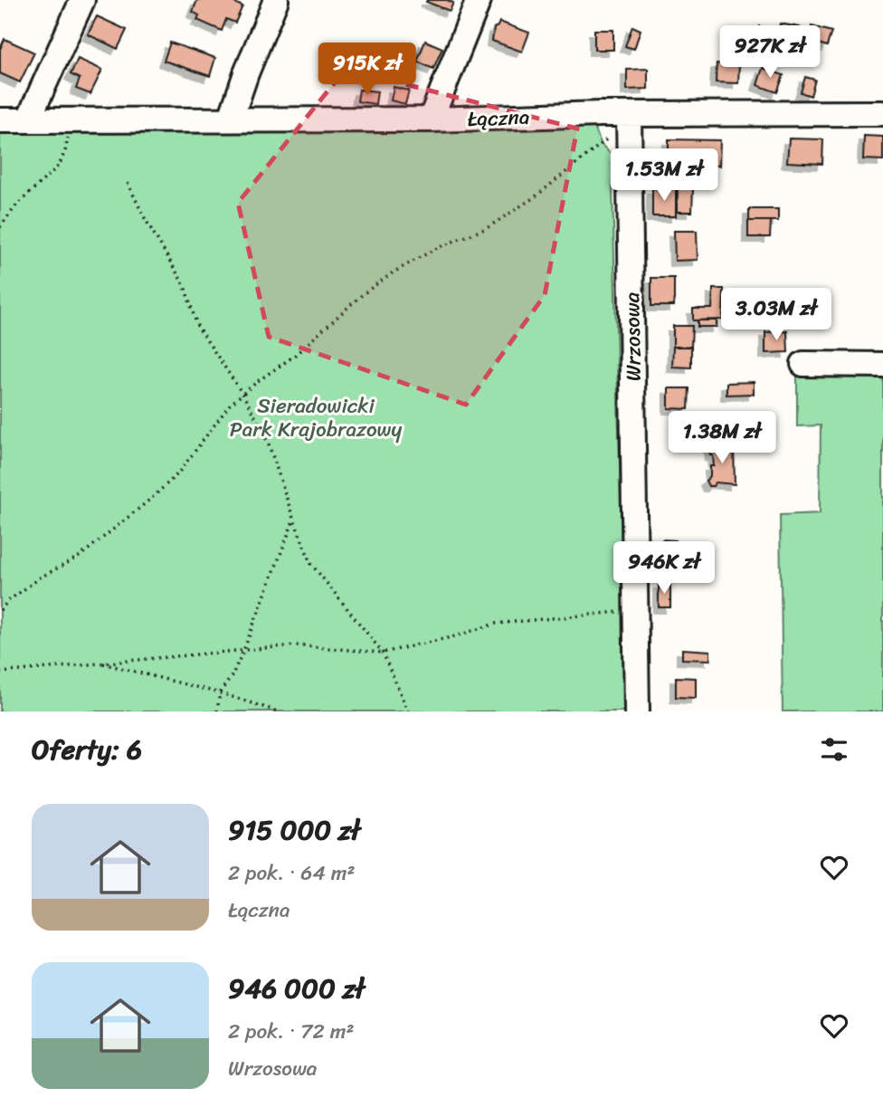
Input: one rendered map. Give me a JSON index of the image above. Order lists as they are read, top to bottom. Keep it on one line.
{"streets":{"street":["Łączna","Wrzosowa"]},"crossings":[["Łączna","Wrzosowa"]],"parks":["Sieradowicki Park Krajobrazowy"],"page":{"price":["927K zł","915K zł","1.53M zł","3.03M zł","1.38M zł","946K zł"],"heading":"Oferty: 6","list":[{"name":"915 000 zł","note":"2 pok. · 64 m² · Łączna"},{"name":"946 000 zł","note":"2 pok. · 72 m² · Wrzosowa"}]}}
